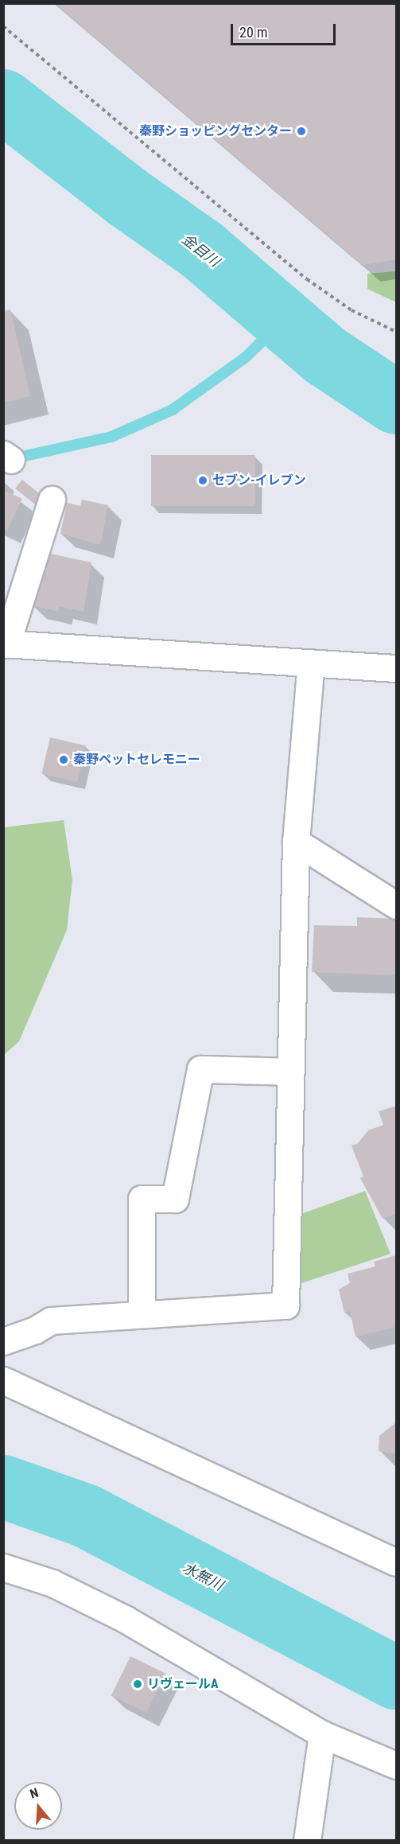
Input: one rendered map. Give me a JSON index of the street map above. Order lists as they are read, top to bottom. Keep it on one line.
{"water":["金目川","水無川"],"places":["秦野ショッピングセンター","セブン-イレブン","秦野ペットセレモニー","リヴェールA"],"scale_bar":"20 m","north":"top"}
